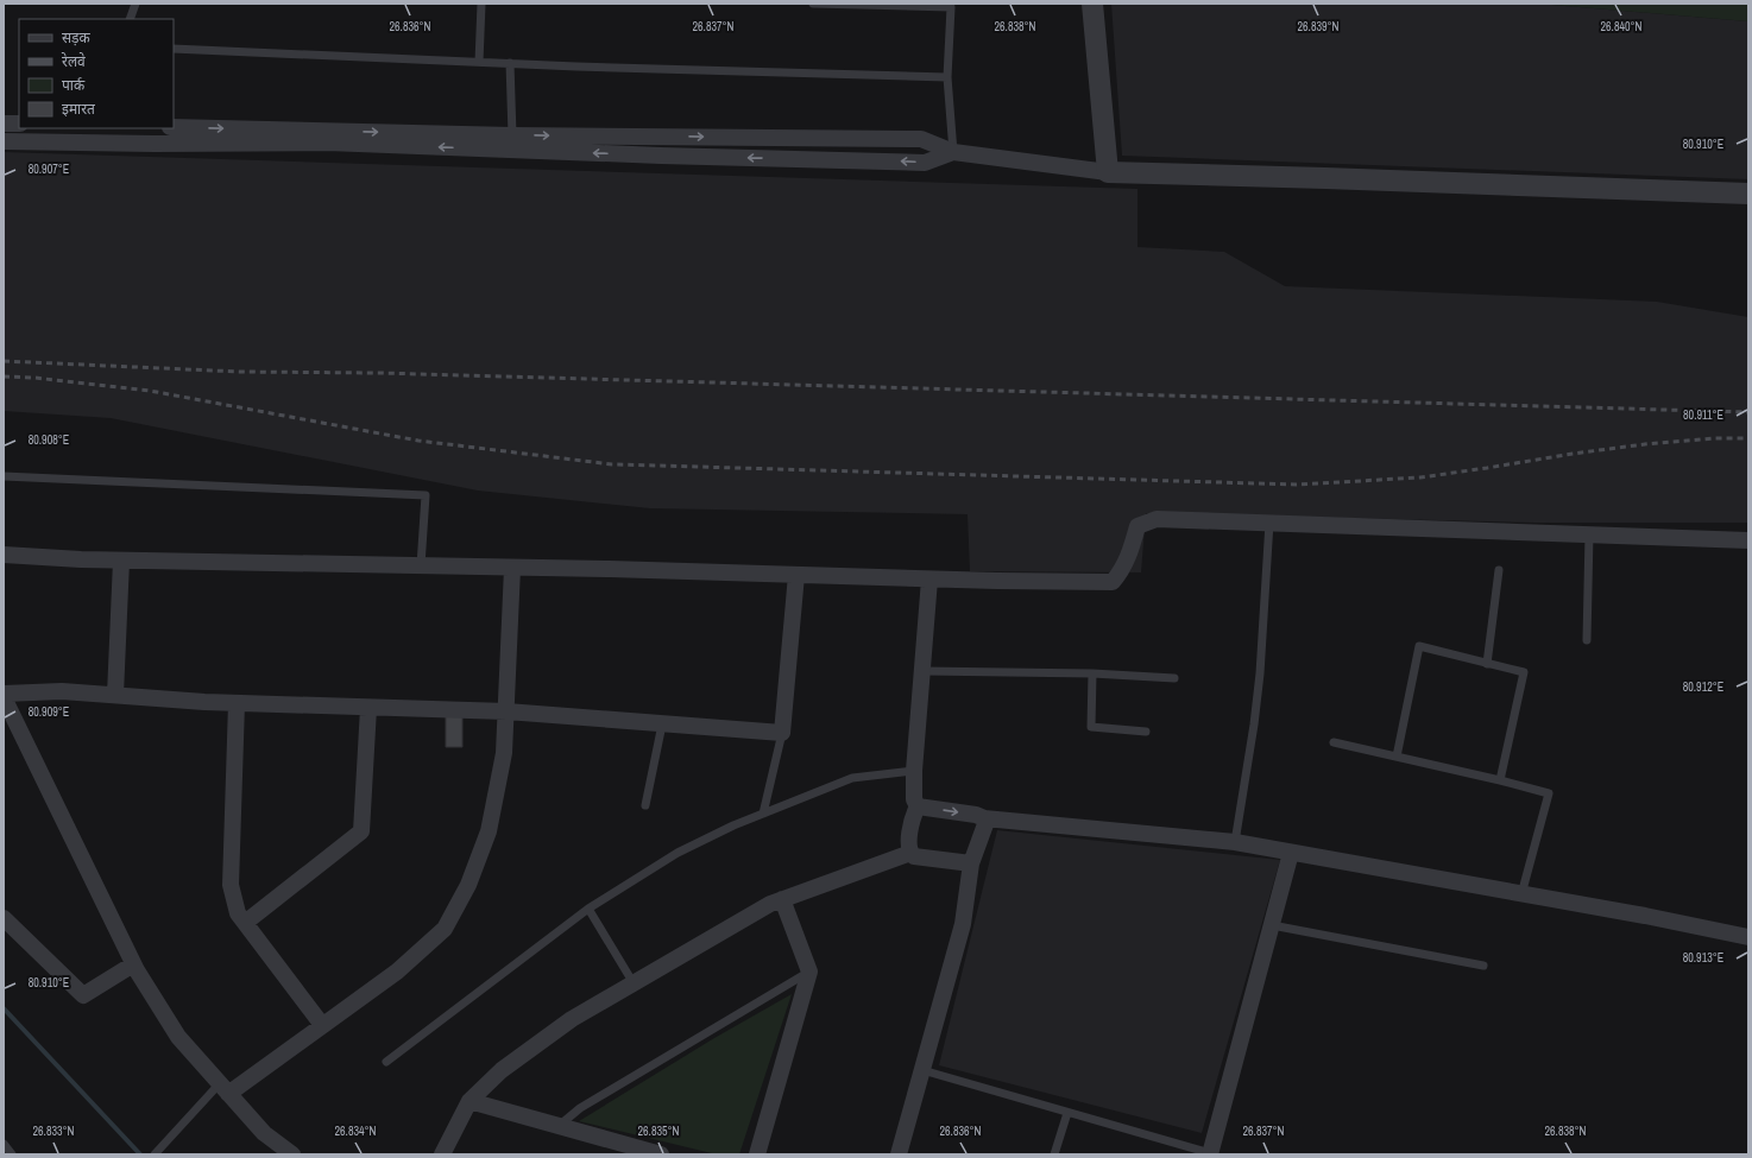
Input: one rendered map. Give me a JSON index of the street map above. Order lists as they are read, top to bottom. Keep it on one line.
{"legend":["सड़क","रेलवे","पार्क","इमारत"],"coordinates":["26.840°N","26.836°N","26.837°N","26.838°N","26.839°N","80.910°E","80.907°E","80.911°E","80.908°E","80.912°E","80.909°E","80.913°E","26.833°N","26.834°N","26.835°N"]}
